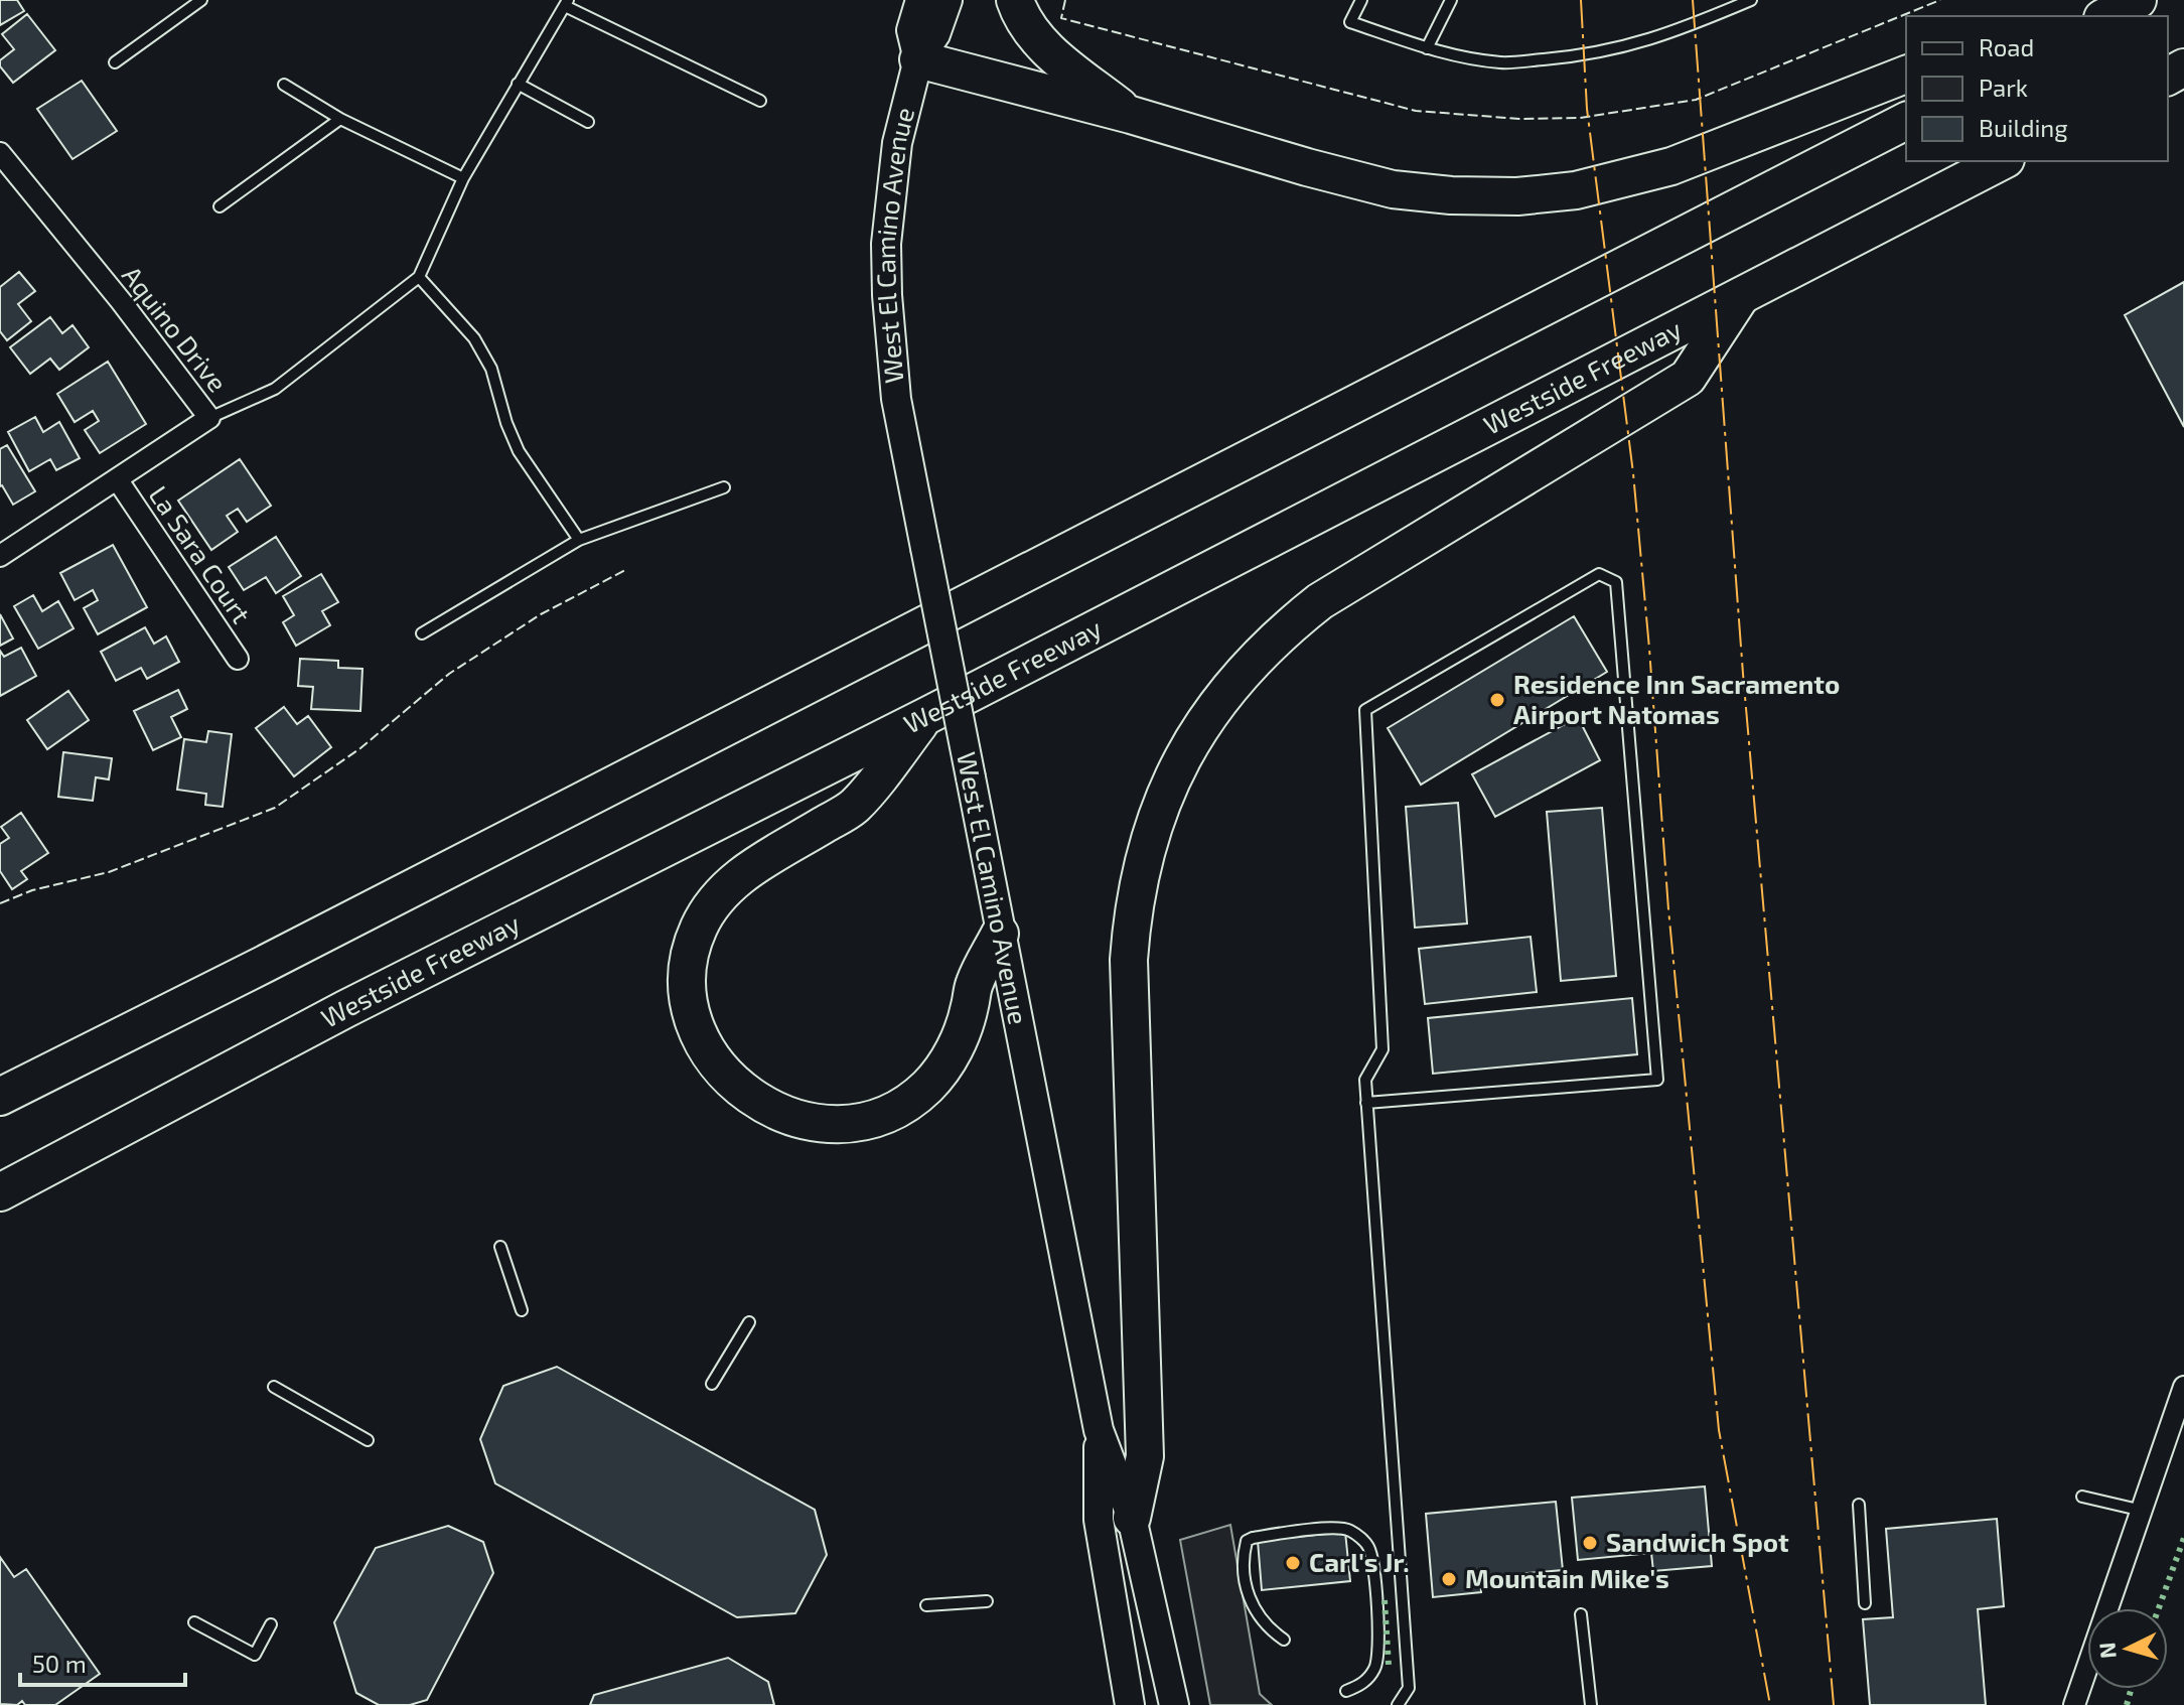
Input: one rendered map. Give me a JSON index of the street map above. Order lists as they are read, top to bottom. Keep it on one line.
{"streets":{"highway":["Westside Freeway"],"main road":["West El Camino Avenue"],"street":["Aquino Drive","La Sara Court"]},"crossings":[["Aquino Drive","La Sara Court"]],"places":["Residence Inn Sacramento Airport Natomas","Sandwich Spot","Carl's Jr.","Mountain Mike's"],"legend":["Road","Park","Building"],"scale_bar":"50 m","north":"left"}
